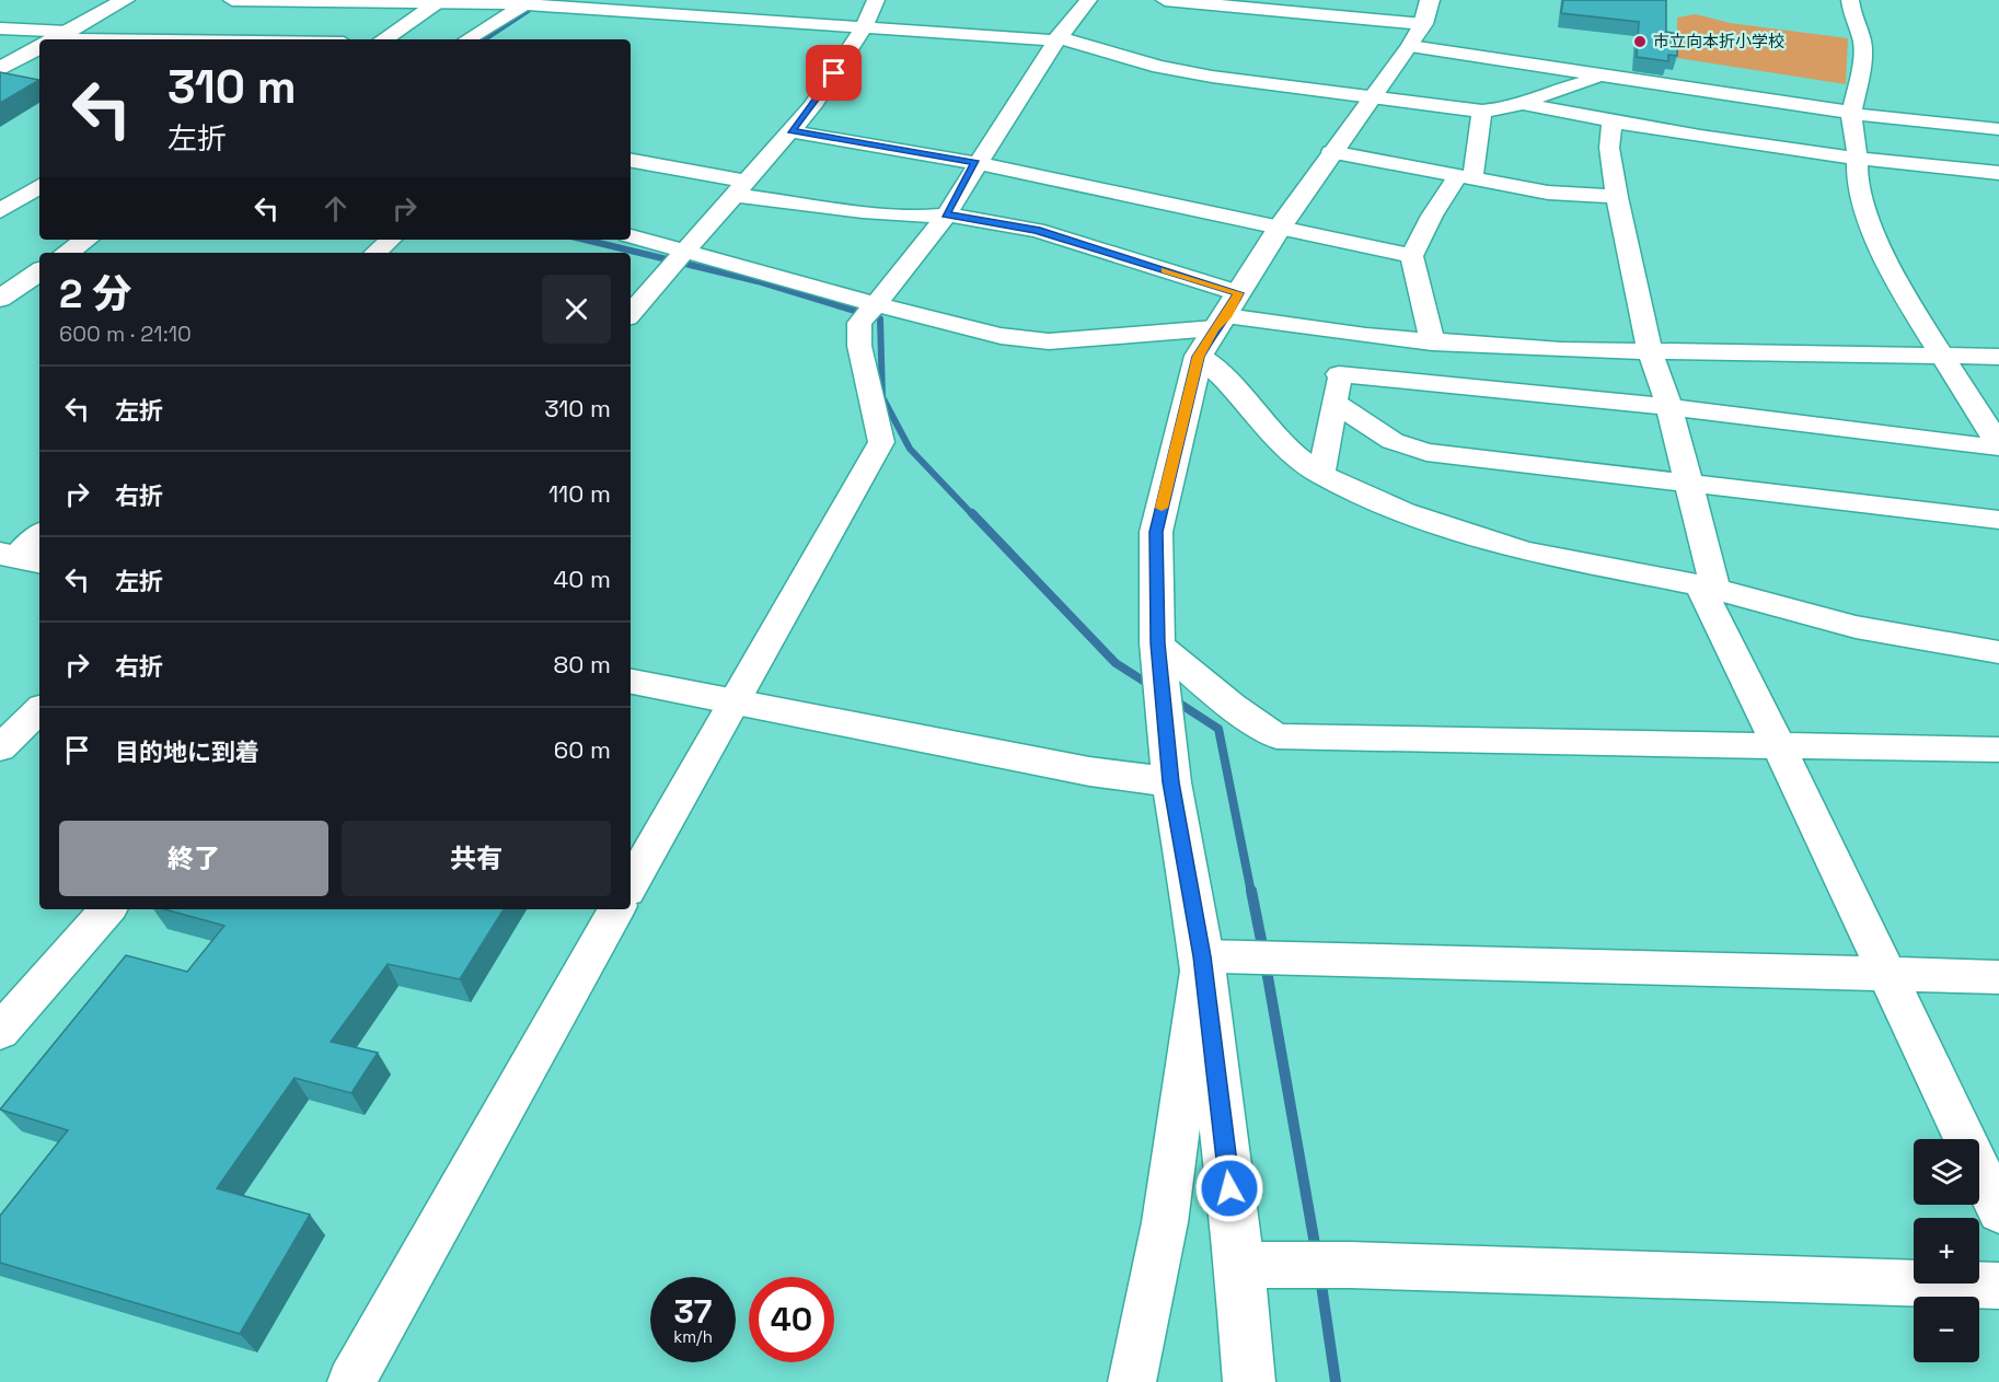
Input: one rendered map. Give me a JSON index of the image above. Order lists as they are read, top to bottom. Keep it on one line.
{"places":["市立向本折小学校"],"page":{"turn":["310 m","左折"],"heading":["2 分","600 m · 21:10"],"list":[{"name":"左折","value":"310 m"},{"name":"右折","value":"110 m"},{"name":"左折","value":"40 m"},{"name":"右折","value":"80 m"},{"name":"目的地に到着","value":"60 m"}],"buttons":["終了","共有"],"map_buttons":["+","−"],"speed":"37 km/h","limit":"40"}}
